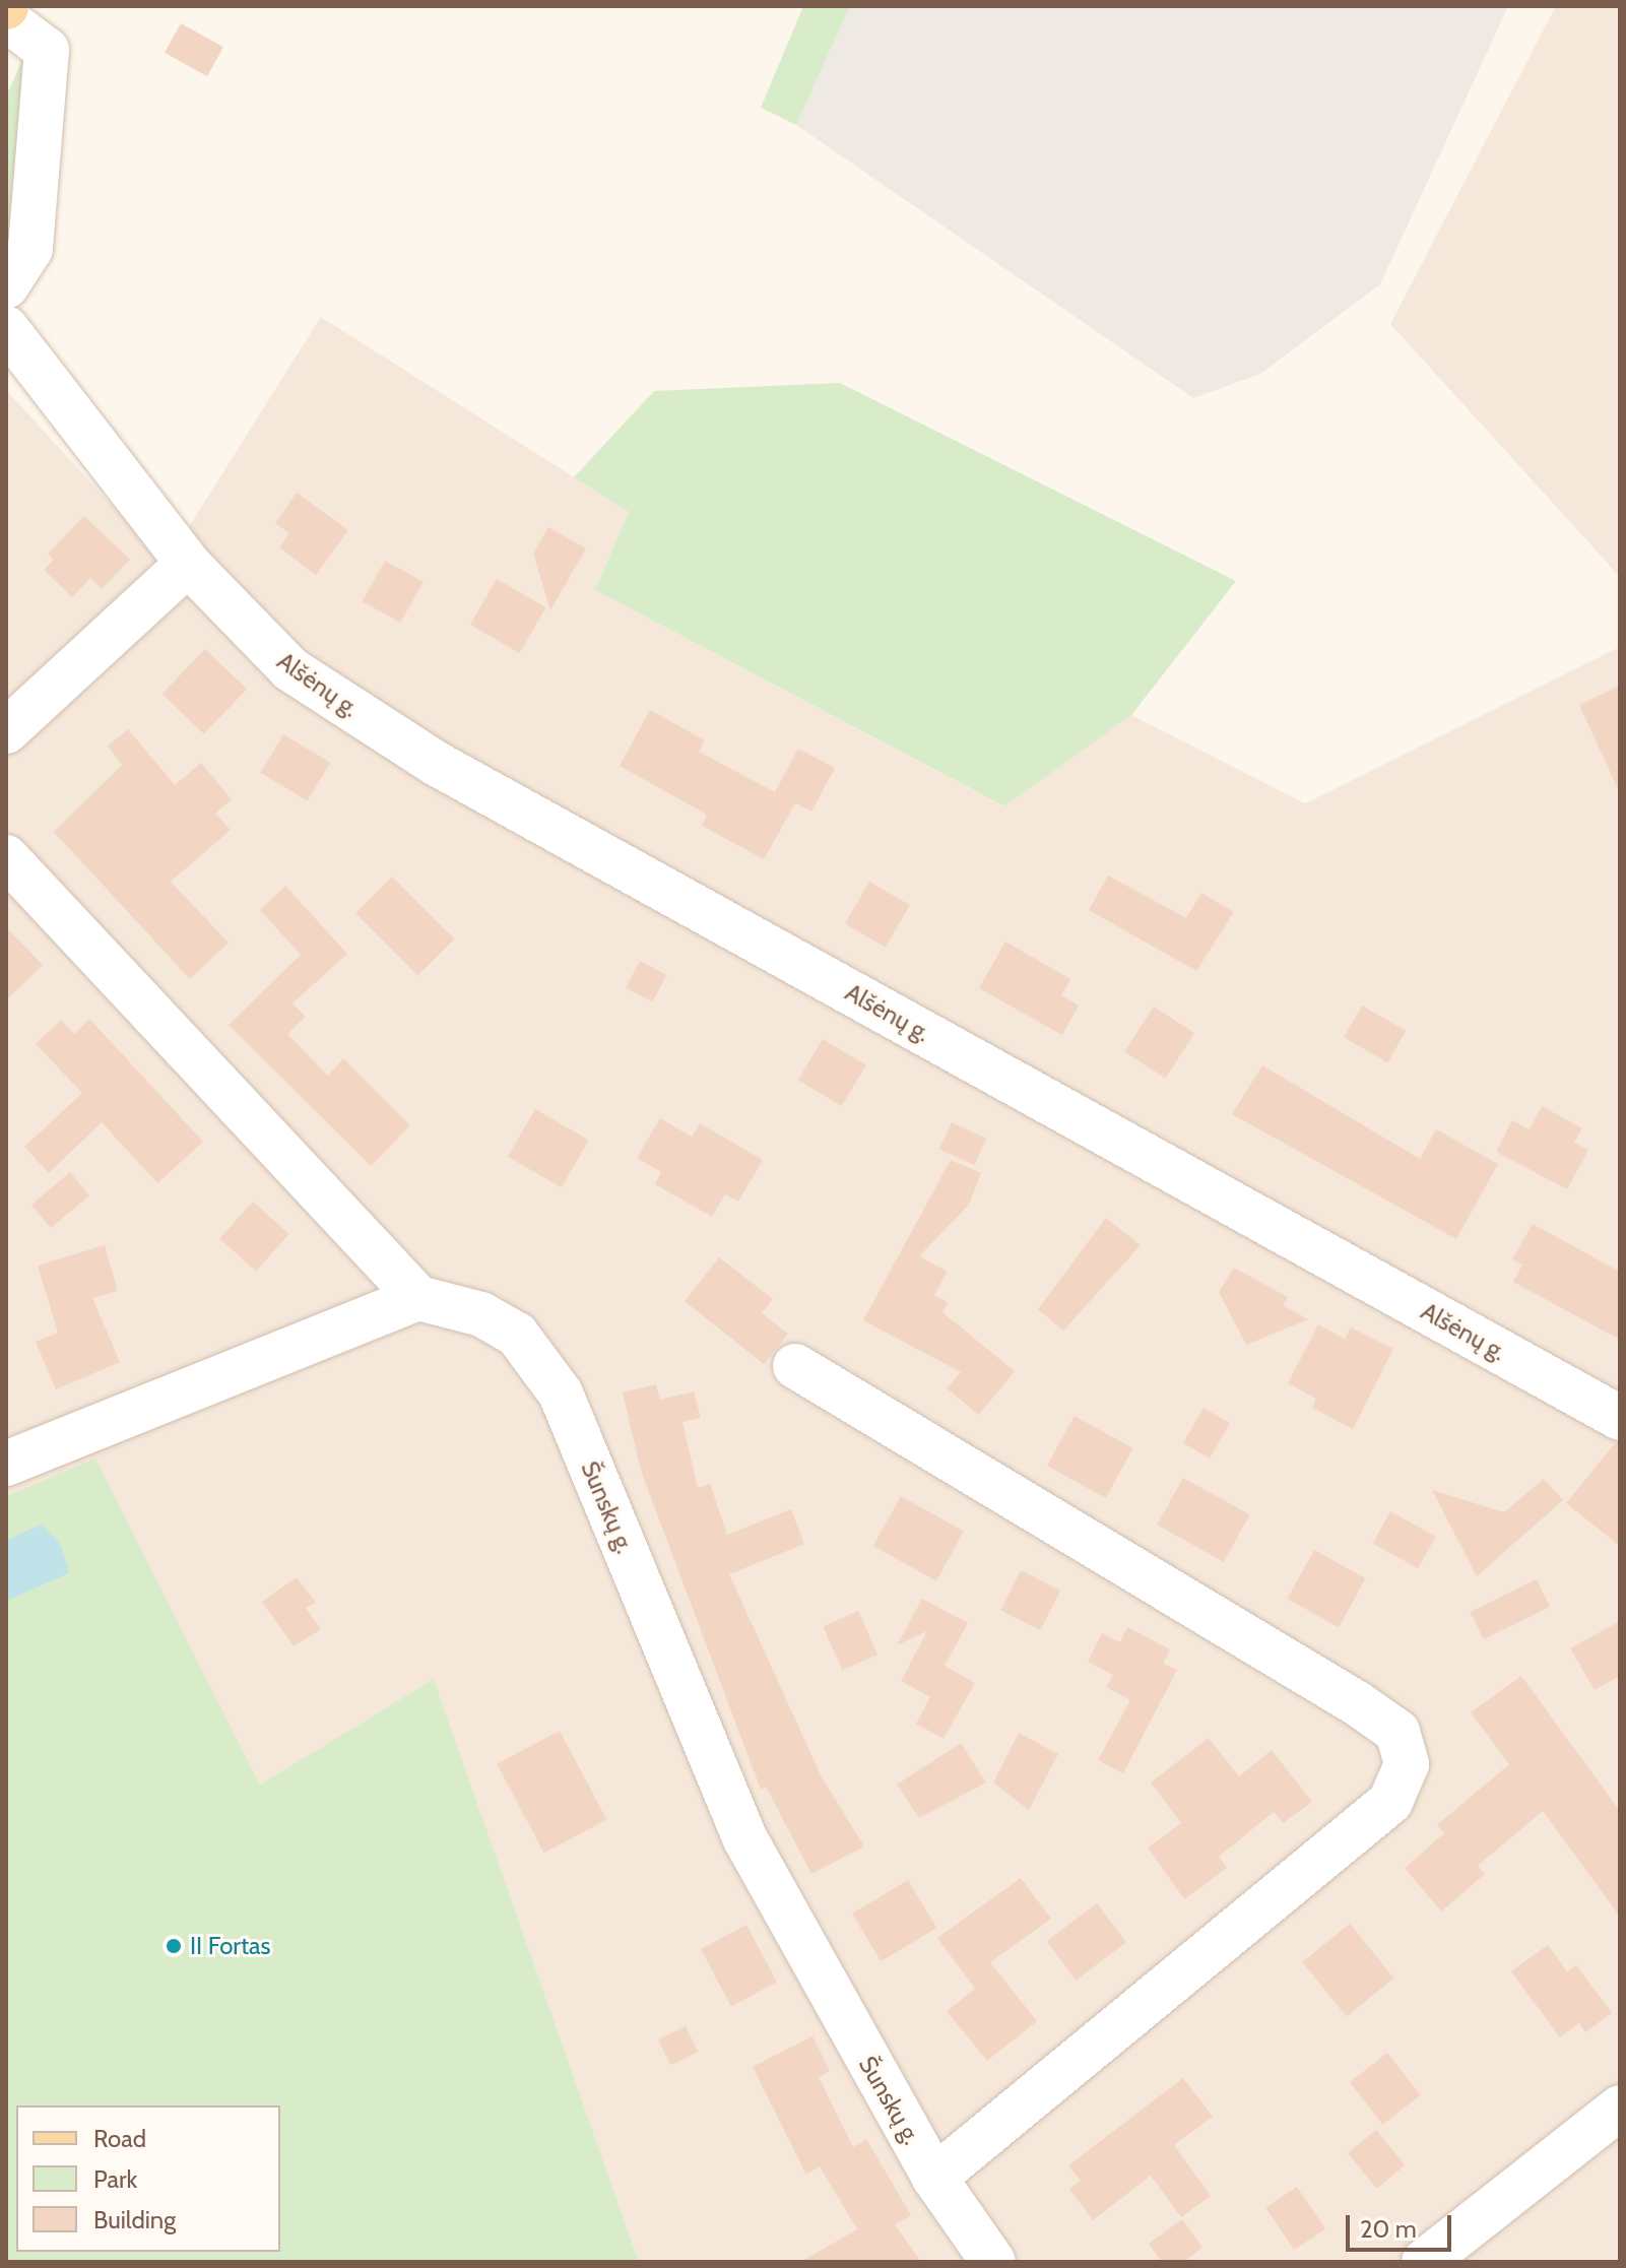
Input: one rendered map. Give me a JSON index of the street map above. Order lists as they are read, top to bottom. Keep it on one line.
{"streets":{"street":["Alšėnų g.","Šunskų g."]},"places":["II Fortas"],"legend":["Road","Park","Building"],"scale_bar":"20 m"}
